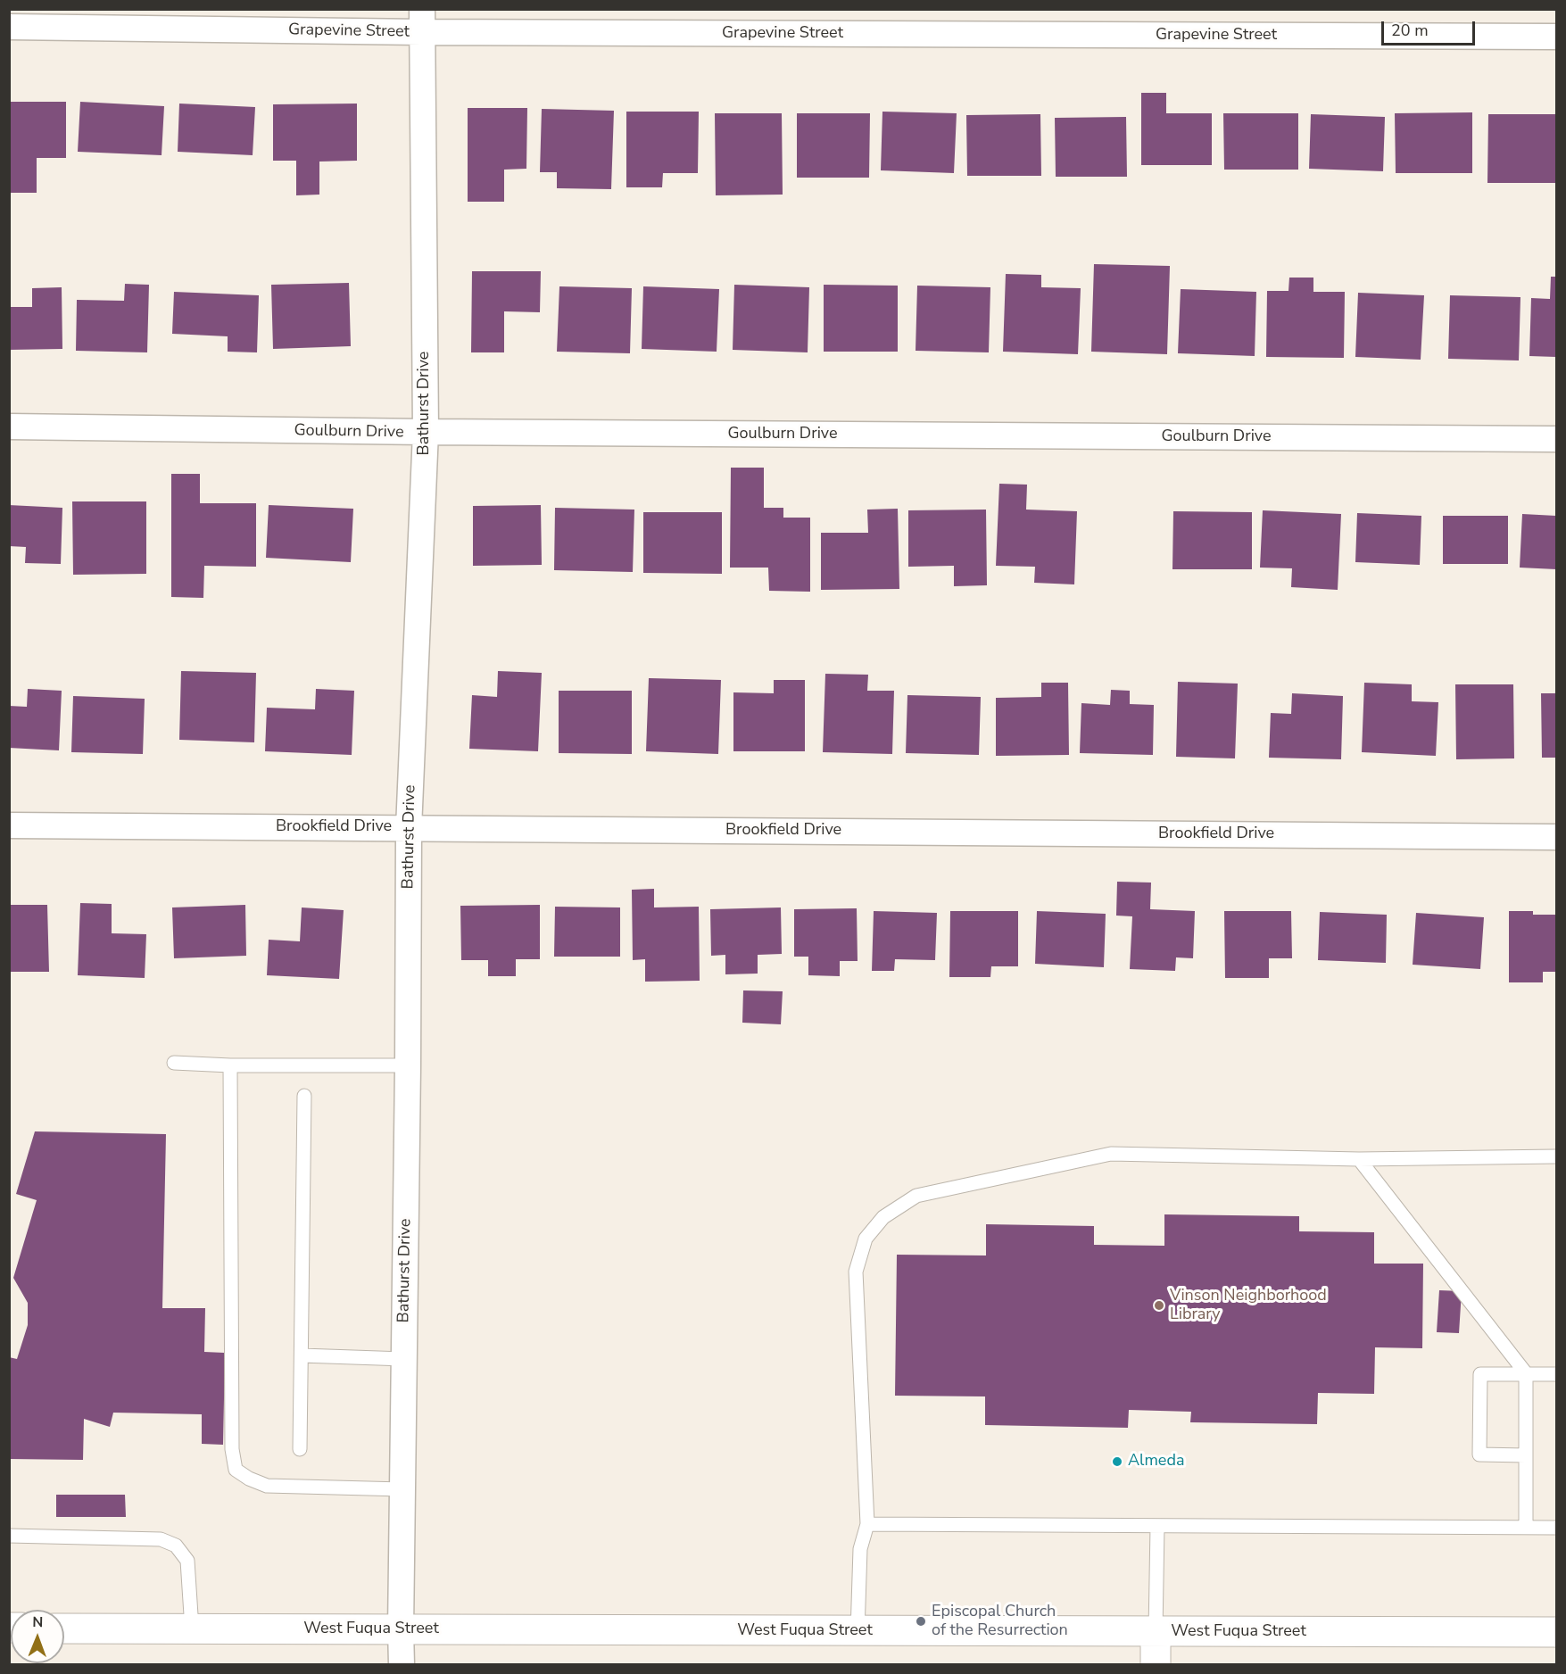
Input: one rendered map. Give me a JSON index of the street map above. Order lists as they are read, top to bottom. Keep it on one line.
{"streets":{"main road":["West Fuqua Street"],"street":["Grapevine Street","Bathurst Drive","Goulburn Drive","Brookfield Drive"]},"crossings":[["Grapevine Street","Bathurst Drive"],["Bathurst Drive","Goulburn Drive"],["Bathurst Drive","Brookfield Drive"],["Bathurst Drive","West Fuqua Street"]],"places":["Vinson Neighborhood Library","Almeda","Episcopal Church of the Resurrection"],"scale_bar":"20 m","north":"top"}
